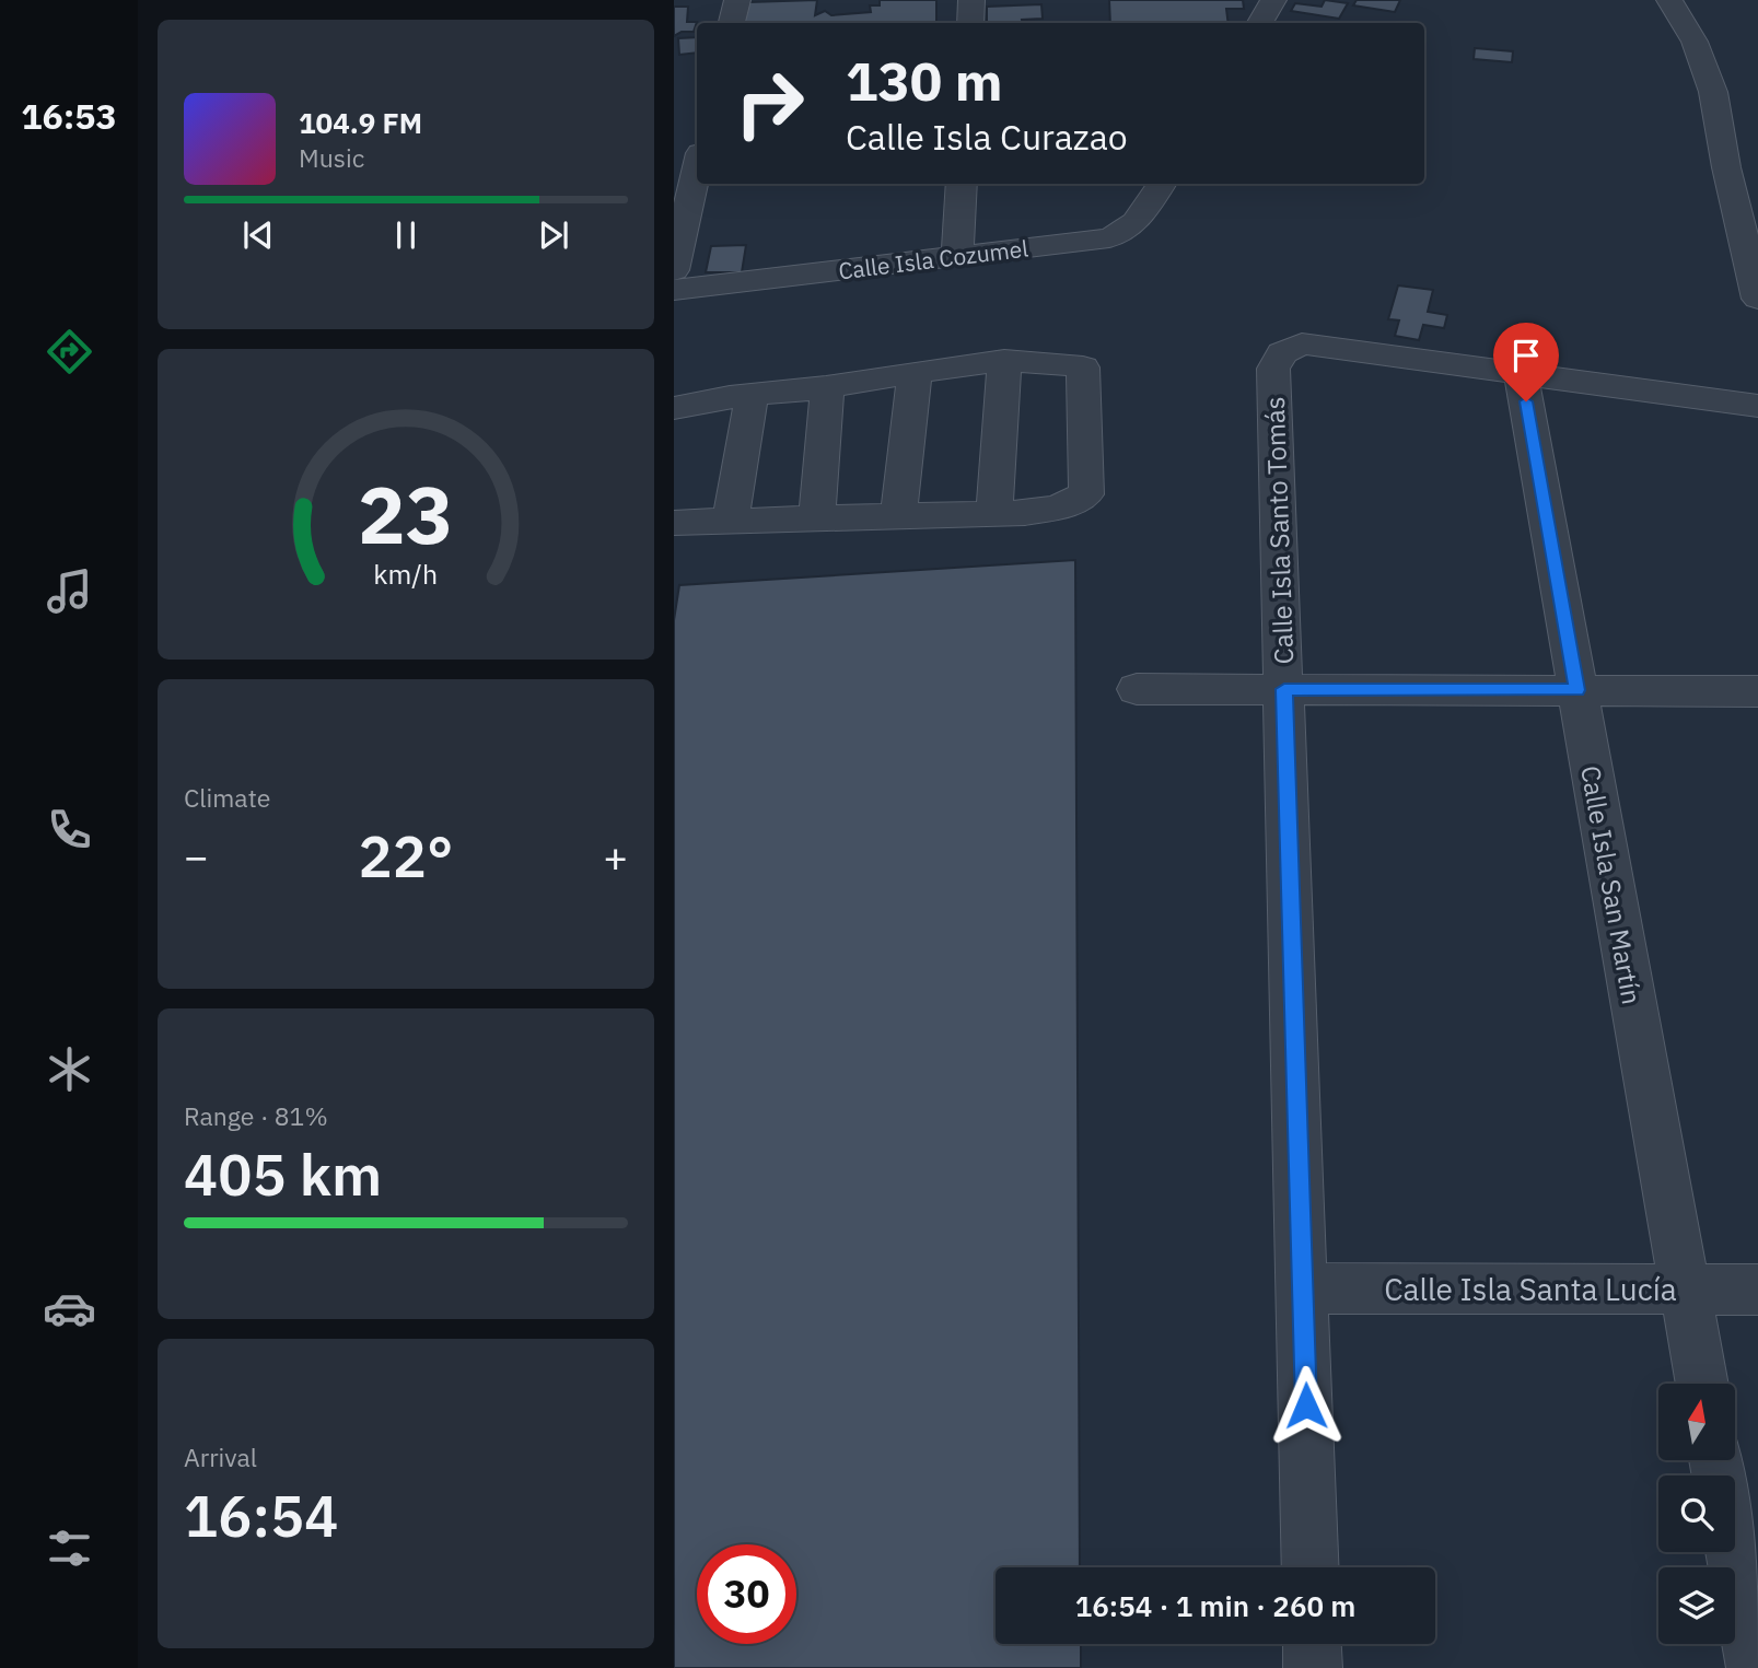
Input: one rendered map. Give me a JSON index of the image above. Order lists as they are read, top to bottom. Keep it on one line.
{"streets":{"street":["Calle Isla Cozumel","Calle Isla Santo Tomás","Calle Isla San Martín","Calle Isla Santa Lucía"]},"crossings":[["Calle Isla Santo Tomás","Calle Isla San Martín"],["Calle Isla Santo Tomás","Calle Isla Santa Lucía"],["Calle Isla San Martín","Calle Isla Santa Lucía"]],"north":"top","page":{"tabs":"16:53","turn":["130 m","Calle Isla Curazao"],"song":["104.9 FM","Music"],"tile":["Climate",["Range · 81%","405 km"],["Arrival","16:54"]],"heat":["−","22°","+"],"limit":"30","trip":"16:54 · 1 min · 260 m","gauge":["23","km/h"]}}
